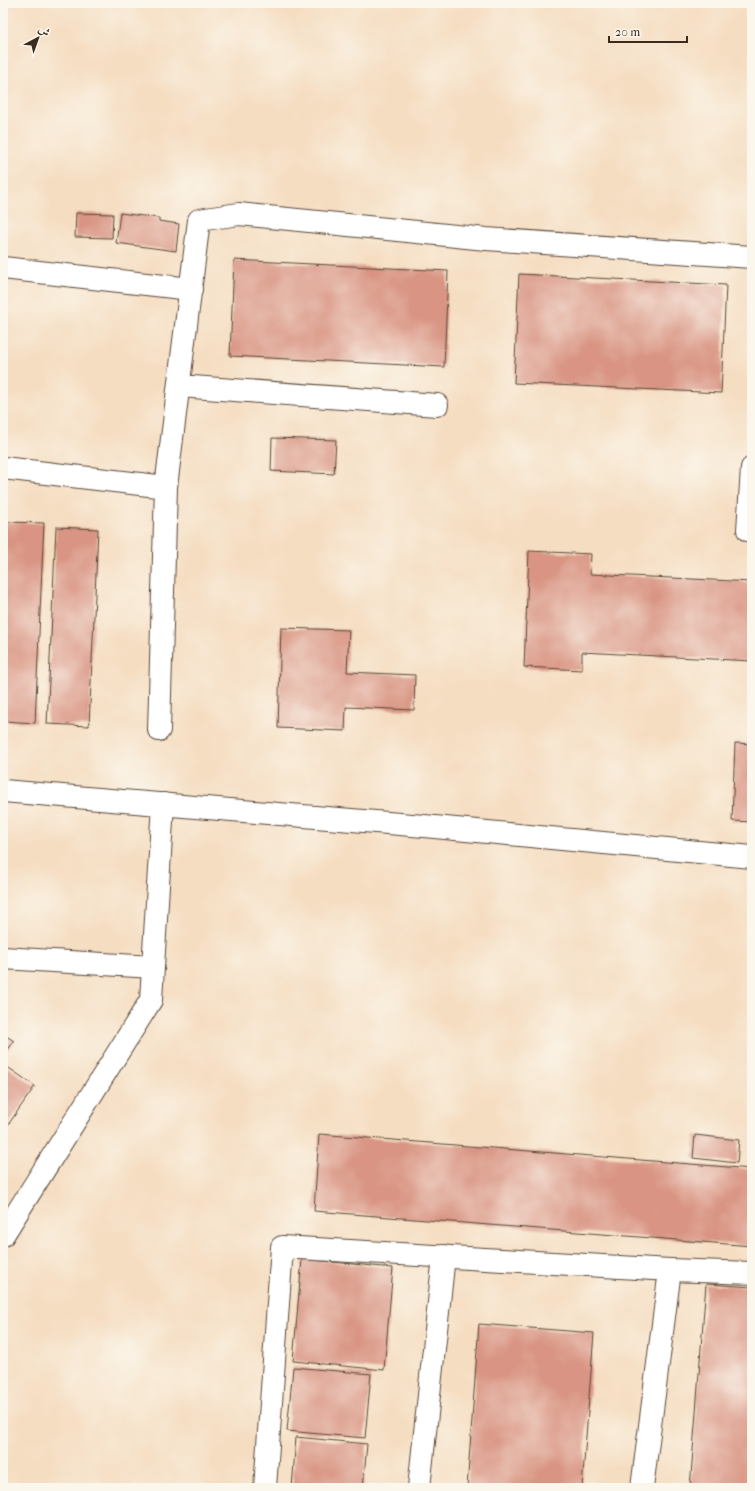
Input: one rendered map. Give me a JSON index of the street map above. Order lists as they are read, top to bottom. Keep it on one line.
{"scale_bar":"20 m","north":"top right"}
